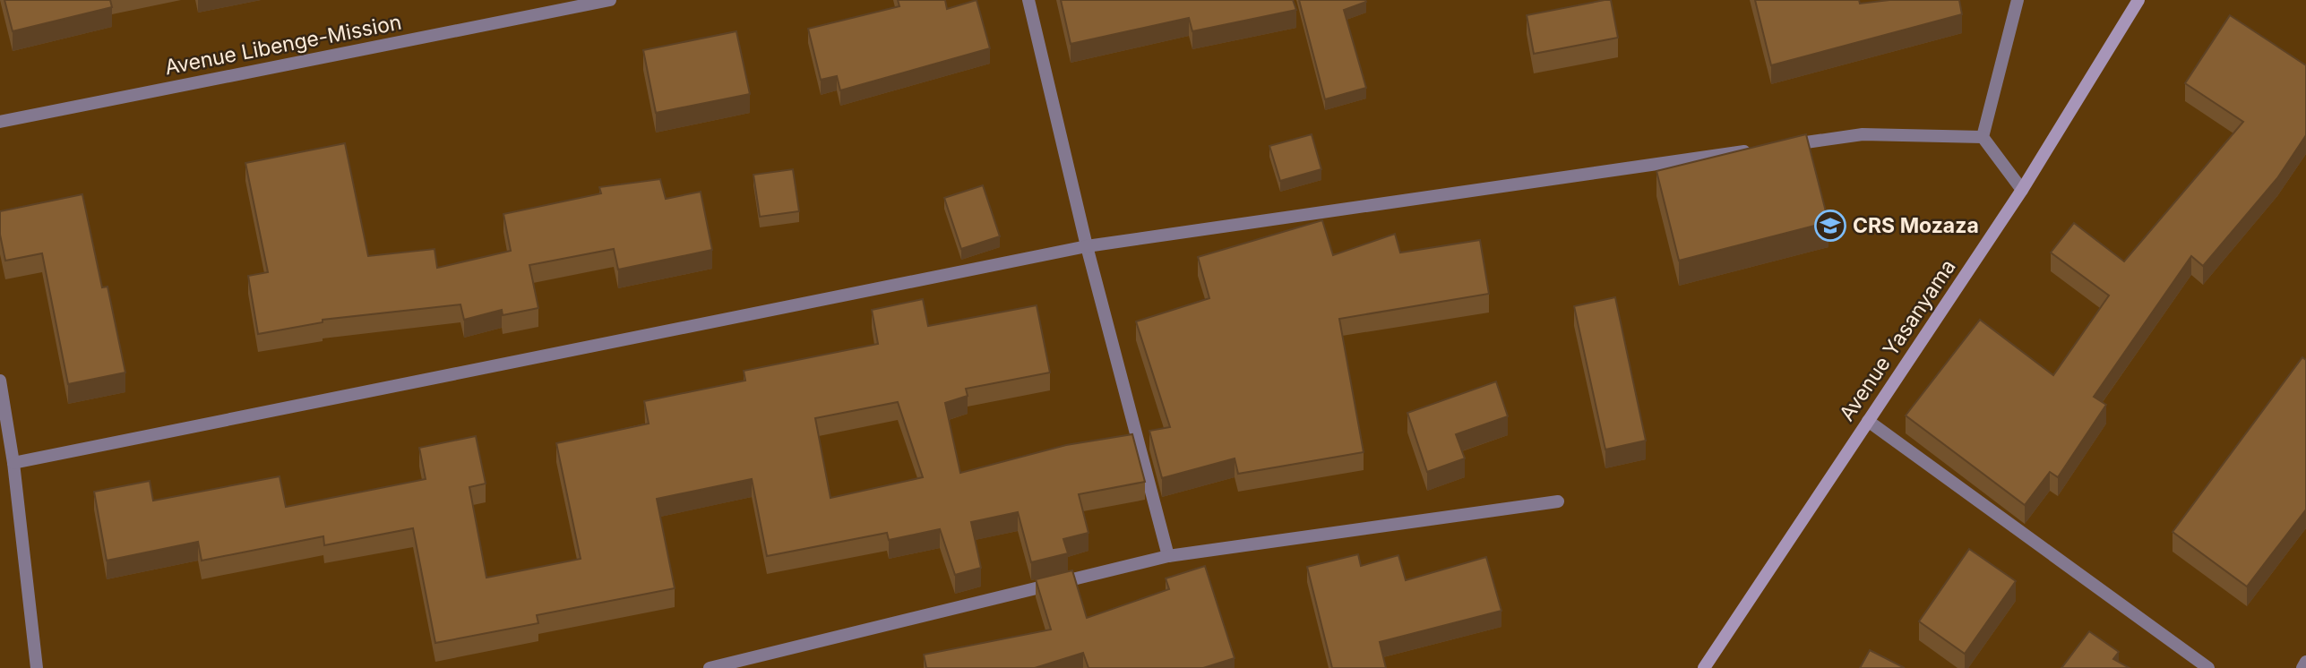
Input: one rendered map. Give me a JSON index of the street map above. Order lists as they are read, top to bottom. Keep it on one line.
{"streets":{"street":["Avenue Libenge-Mission","Avenue Yasanyama"]},"places":{"school or university":["CRS Mozaza"]}}
